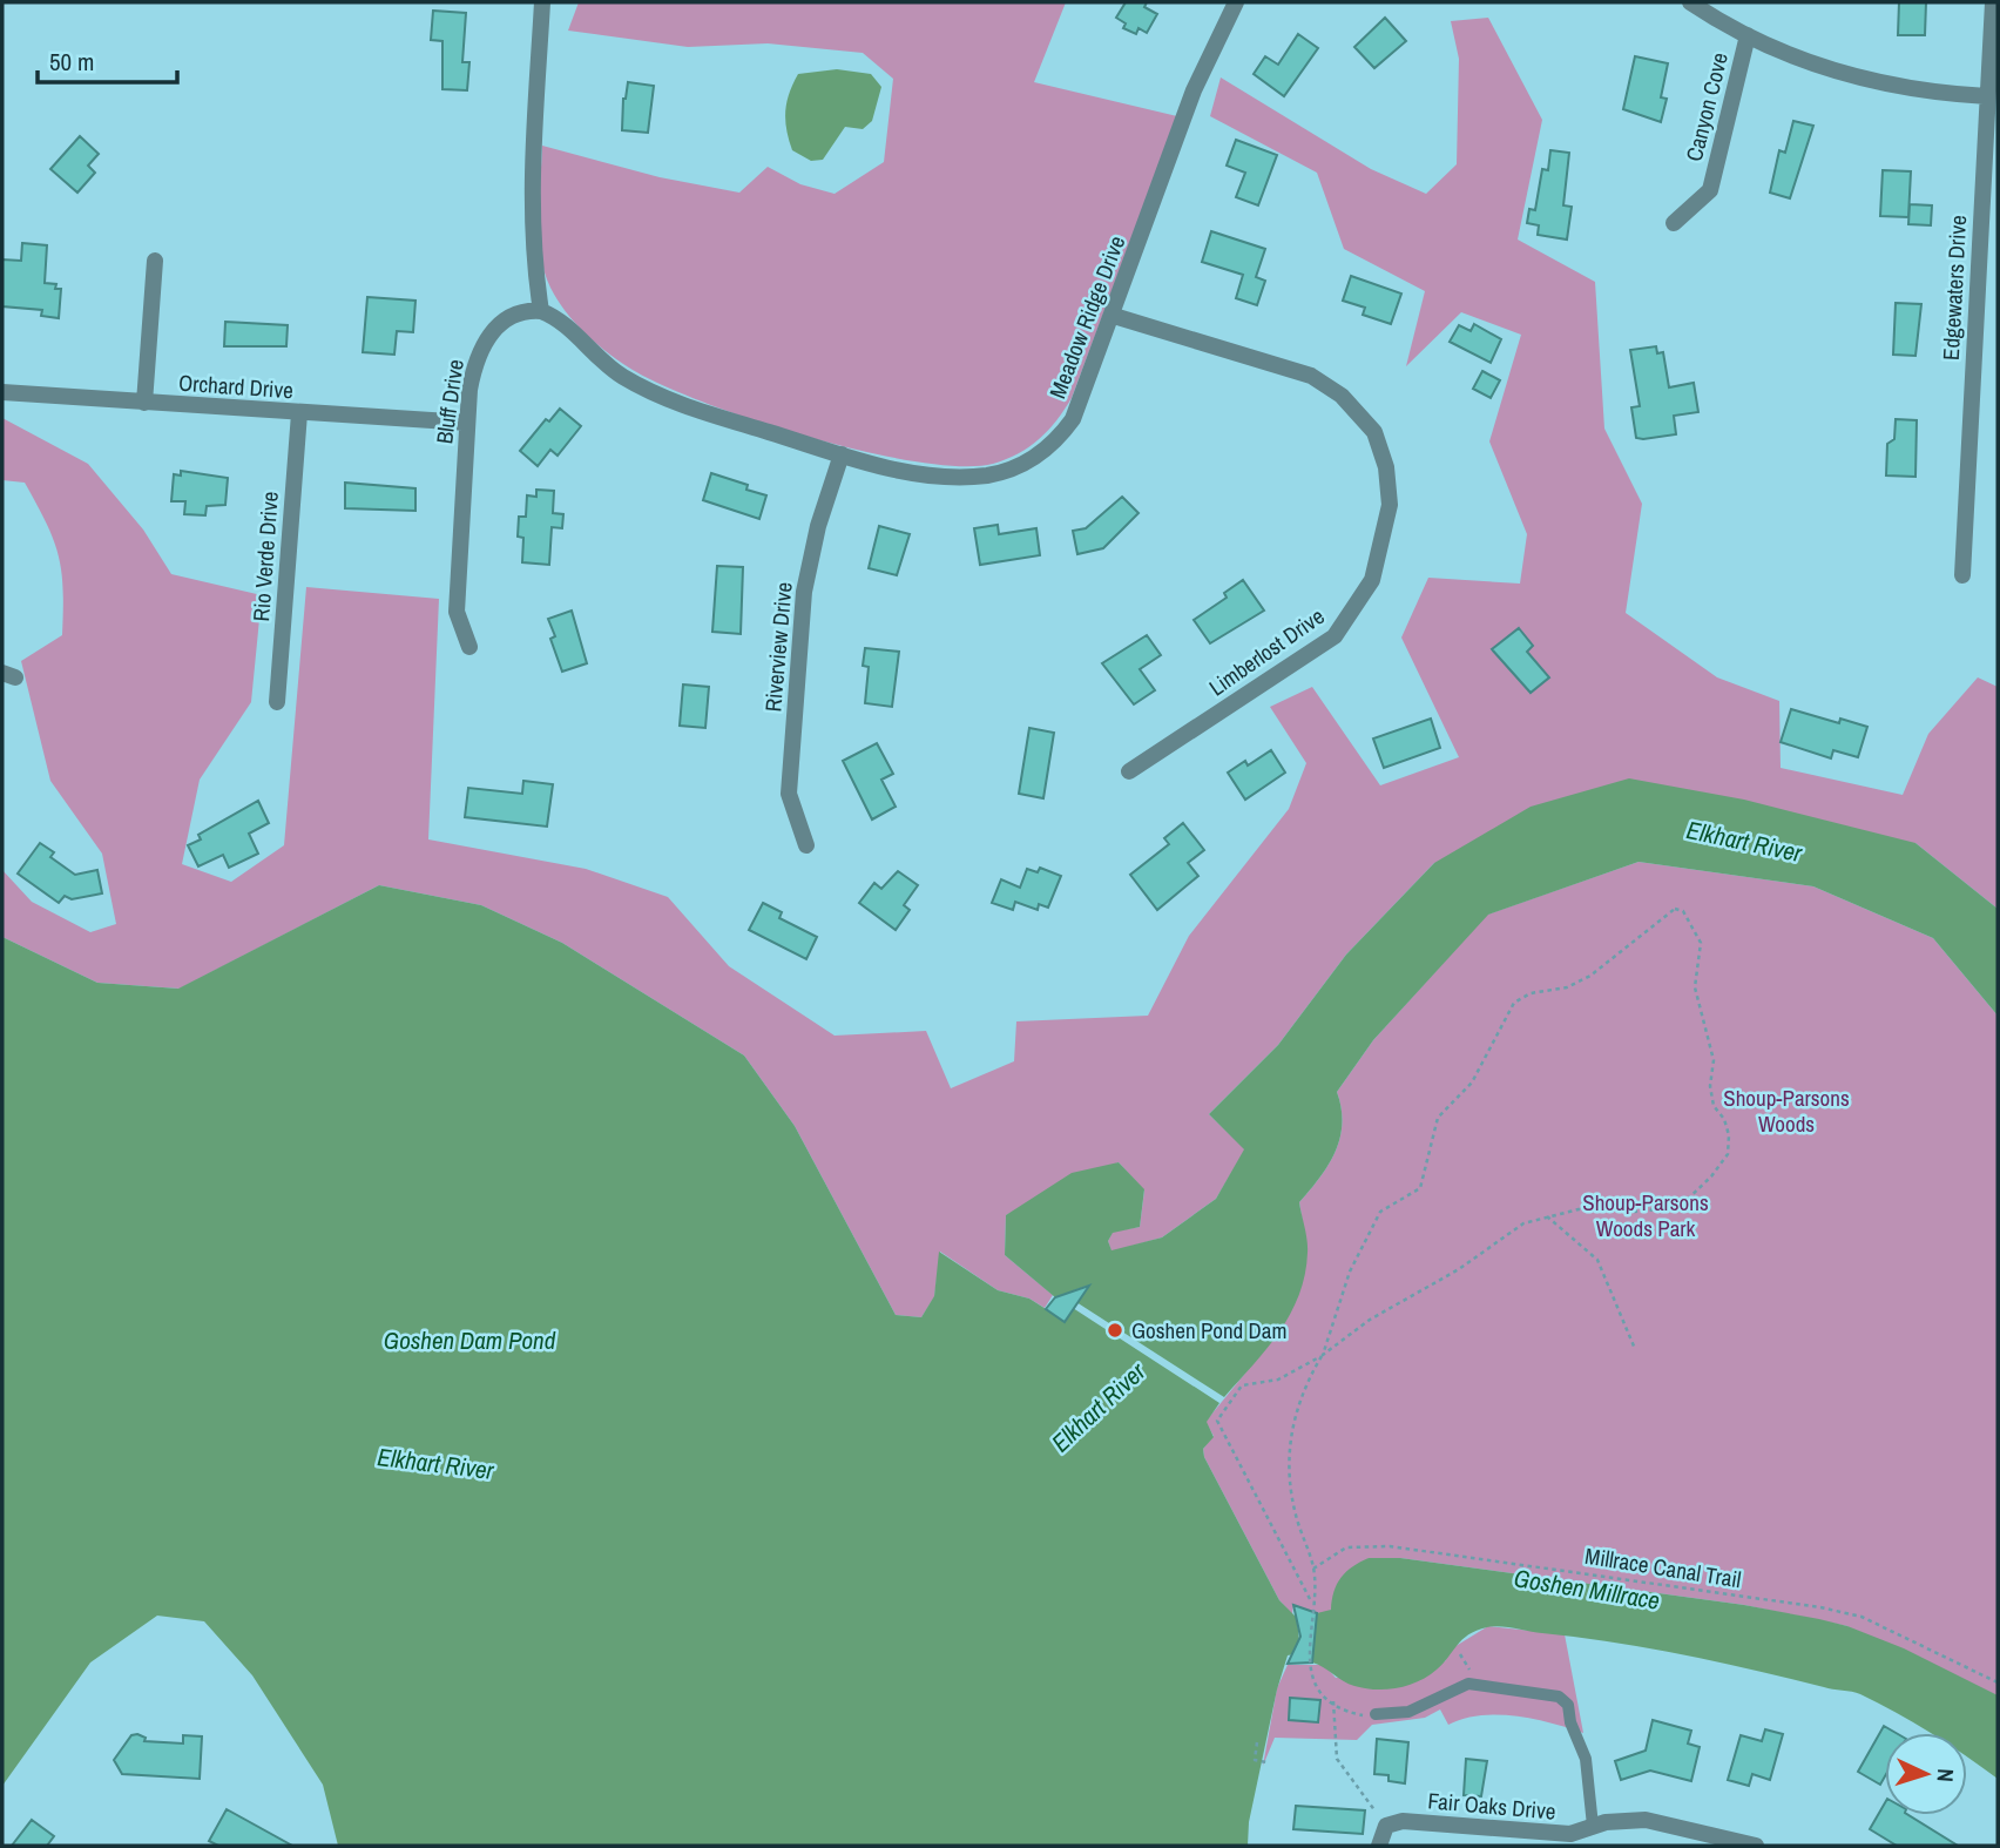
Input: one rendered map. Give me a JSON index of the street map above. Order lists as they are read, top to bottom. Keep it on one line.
{"streets":{"street":["Canyon Cove","Edgewaters Drive","Meadow Ridge Drive","Orchard Drive","Bluff Drive","Rio Verde Drive","Riverview Drive","Limberlost Drive","Fair Oaks Drive"],"path":["Millrace Canal Trail"]},"crossings":[["Meadow Ridge Drive","Bluff Drive"],["Meadow Ridge Drive","Riverview Drive"],["Meadow Ridge Drive","Limberlost Drive"],["Orchard Drive","Bluff Drive"],["Orchard Drive","Rio Verde Drive"]],"water":["Elkhart River","Goshen Dam Pond","Goshen Millrace"],"parks":["Shoup-Parsons Woods","Shoup-Parsons Woods Park"],"places":["Goshen Pond Dam"],"scale_bar":"50 m","north":"right"}
